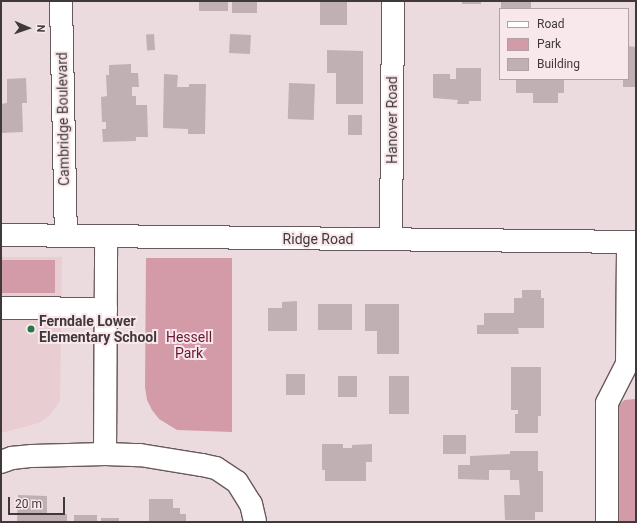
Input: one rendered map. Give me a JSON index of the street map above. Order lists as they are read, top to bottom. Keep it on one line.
{"streets":{"street":["Cambridge Boulevard","Hanover Road","Ridge Road"]},"crossings":[["Cambridge Boulevard","Ridge Road"],["Hanover Road","Ridge Road"]],"parks":["Hessell Park"],"places":["Ferndale Lower Elementary School"],"legend":["Road","Park","Building"],"scale_bar":"20 m","north":"right"}
